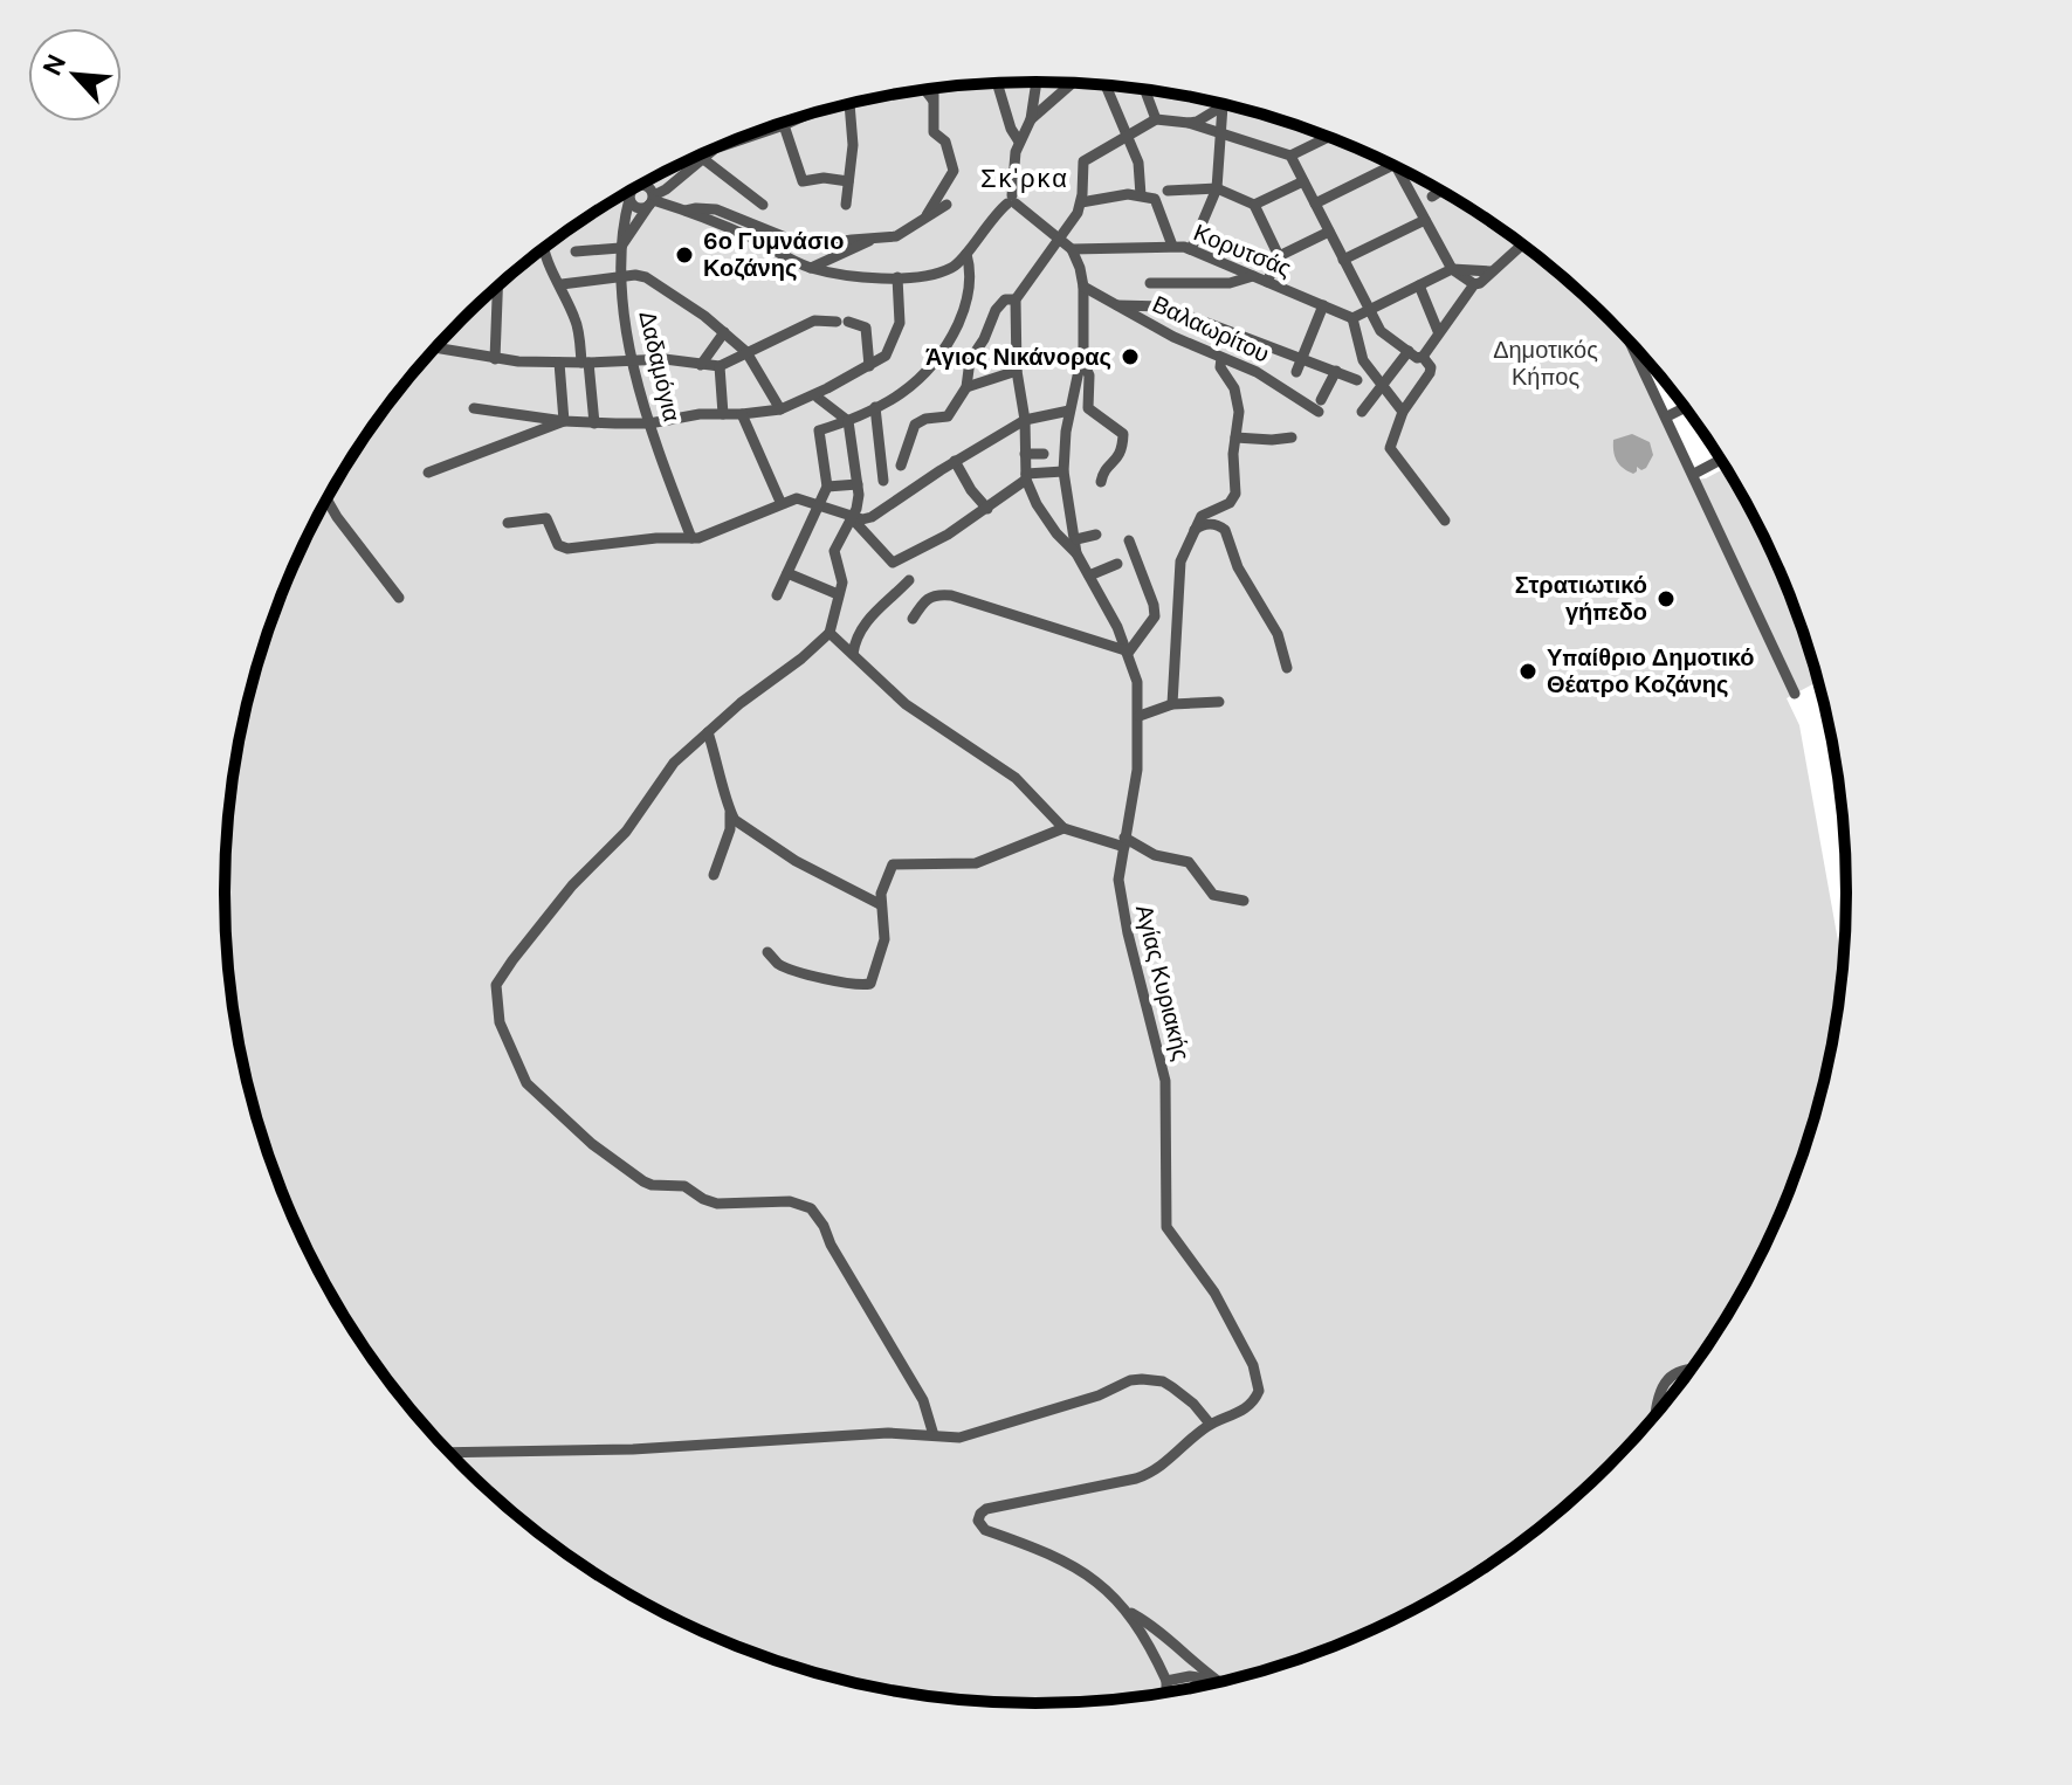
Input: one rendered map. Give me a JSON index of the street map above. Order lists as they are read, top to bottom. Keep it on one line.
{"streets":{"street":["Κορυτσάς","Βαλαωρίτου","Δαδαμόγια","Αγίας Κυριακής"]},"crossings":[["Κορυτσάς","Αγίας Κυριακής"],["Βαλαωρίτου","Αγίας Κυριακής"]],"districts":["Σκ'ρκα"],"parks":["Δημοτικός Κήπος"],"places":["6ο Γυμνάσιο Κοζάνης","Άγιος Νικάνορας","Στρατιωτικό γήπεδο","Υπαίθριο Δημοτικό Θέατρο Κοζάνης"],"north":"top left"}
